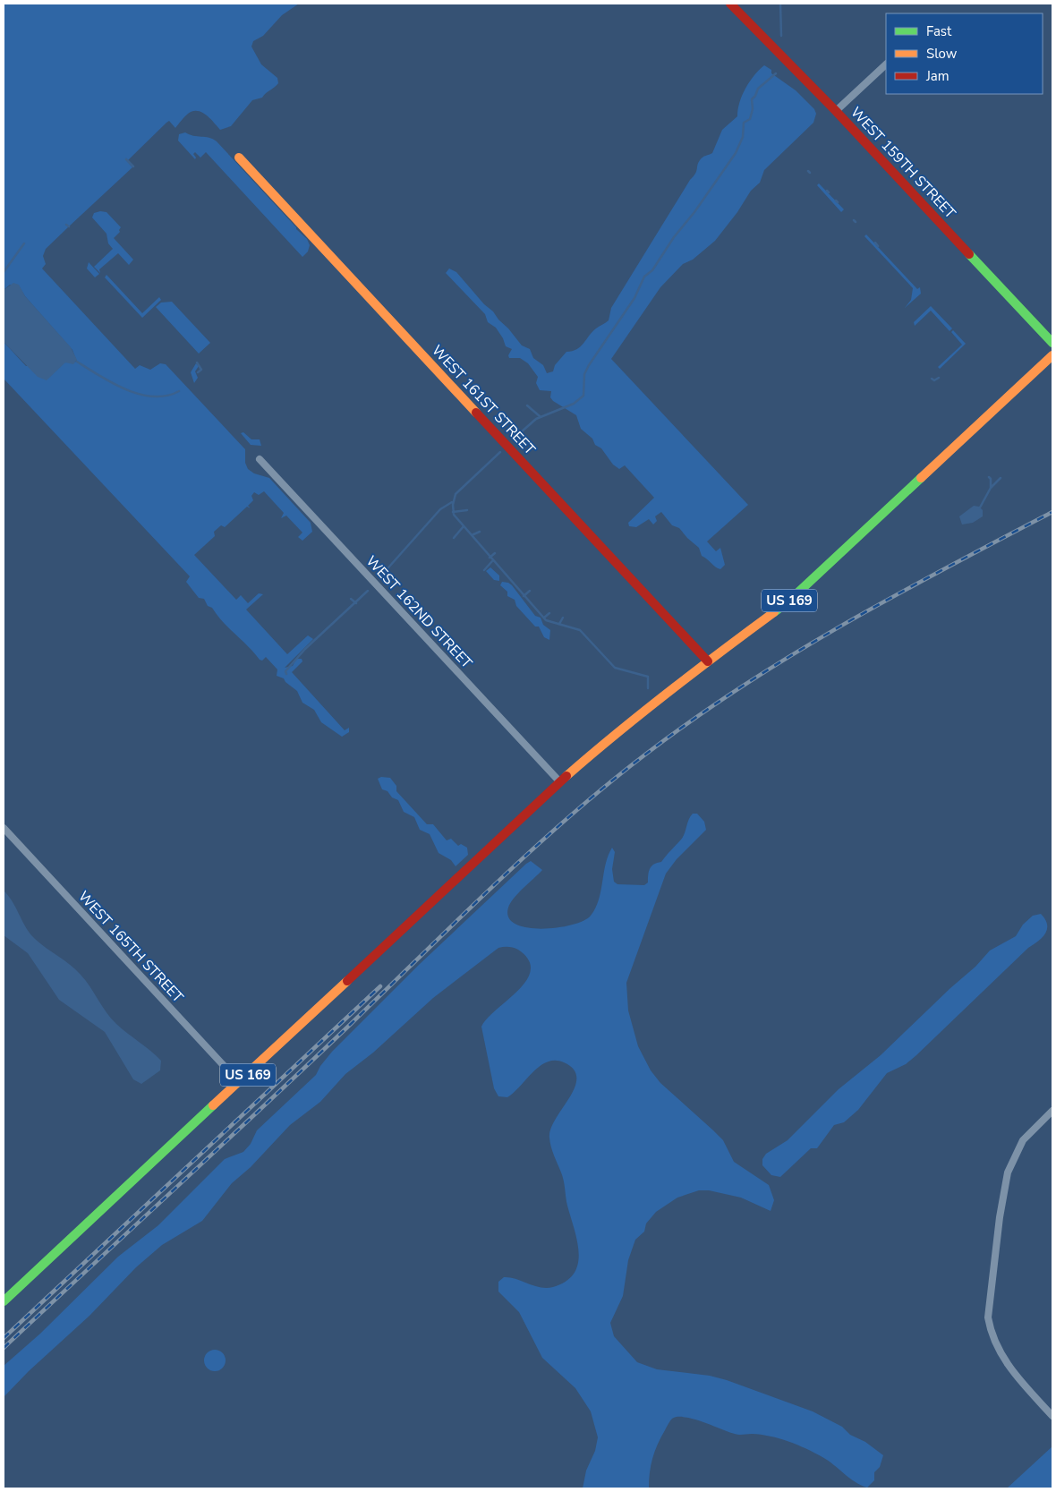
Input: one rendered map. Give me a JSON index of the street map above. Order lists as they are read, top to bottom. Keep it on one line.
{"streets":{"main road":["WEST 159TH STREET","WEST 161ST STREET","US 169"],"street":["WEST 162ND STREET","WEST 165TH STREET"]},"crossings":[["WEST 161ST STREET","US 169"],["US 169","WEST 162ND STREET"],["US 169","WEST 165TH STREET"]],"legend":["Fast","Slow","Jam"]}
